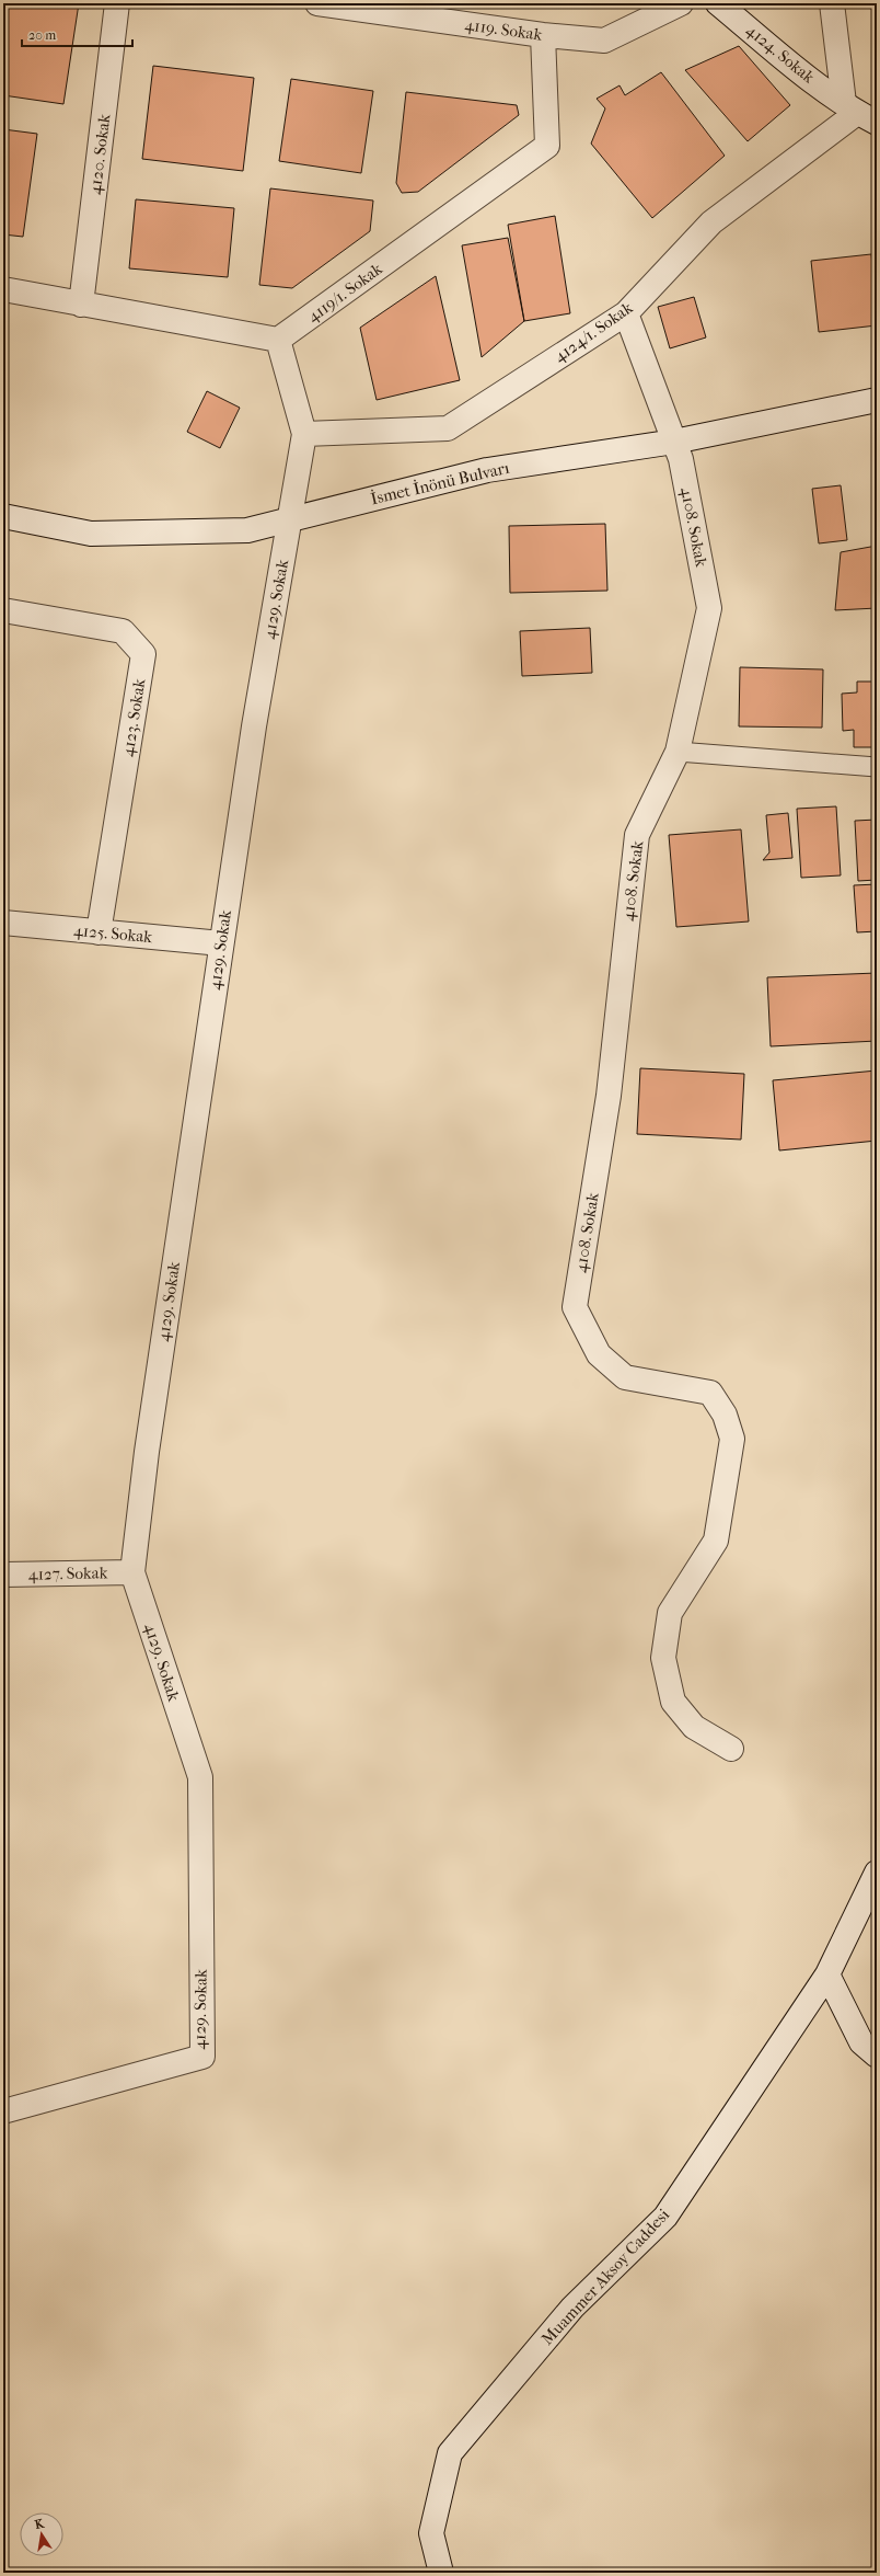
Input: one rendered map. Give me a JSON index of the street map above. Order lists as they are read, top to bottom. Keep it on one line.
{"streets":{"street":["4119. Sokak","4124. Sokak","4120. Sokak","4119/1. Sokak","4124/1. Sokak","İsmet İnönü Bulvarı","4108. Sokak","4129. Sokak","4123. Sokak","4125. Sokak","4127. Sokak","Muammer Aksoy Caddesi"]},"crossings":[["4119. Sokak","4119/1. Sokak"],["4124. Sokak","4124/1. Sokak"],["4119/1. Sokak","4129. Sokak"],["4124/1. Sokak","4108. Sokak"],["4124/1. Sokak","4129. Sokak"],["İsmet İnönü Bulvarı","4108. Sokak"],["İsmet İnönü Bulvarı","4129. Sokak"],["4129. Sokak","4125. Sokak"],["4129. Sokak","4127. Sokak"],["4123. Sokak","4125. Sokak"]],"scale_bar":"20 m","north":"top"}
